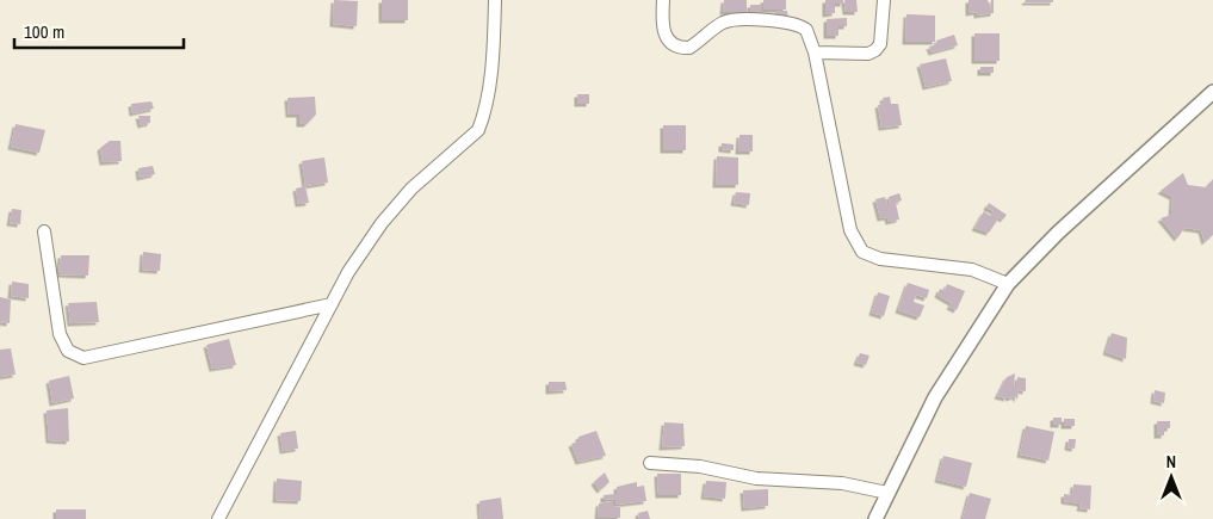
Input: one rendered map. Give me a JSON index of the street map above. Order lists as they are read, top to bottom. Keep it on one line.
{"scale_bar":"100 m","north":"top"}
